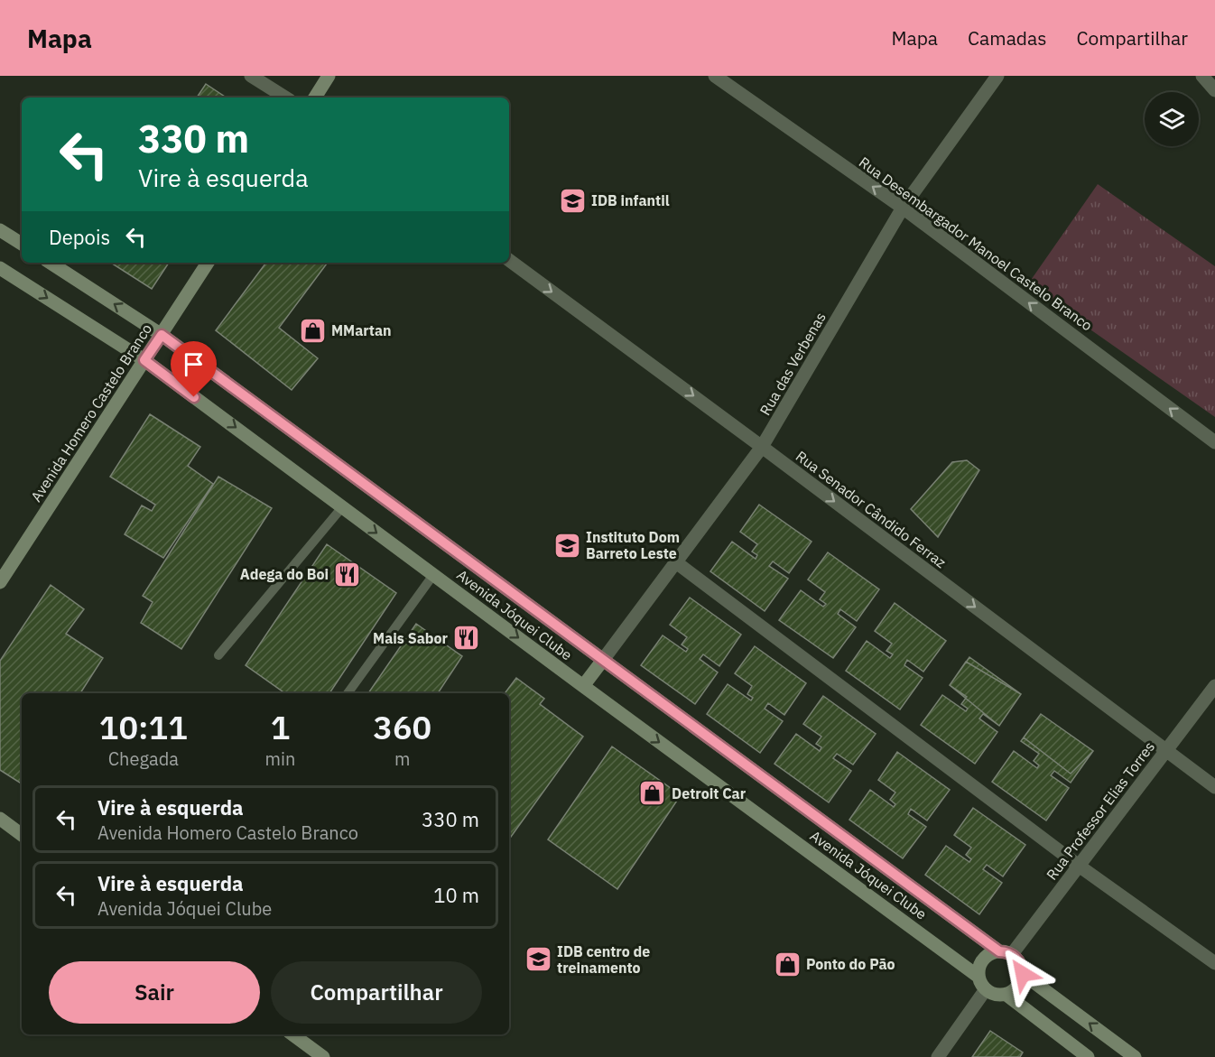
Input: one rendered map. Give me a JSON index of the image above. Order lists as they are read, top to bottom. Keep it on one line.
{"streets":{"main road":["Avenida Homero Castelo Branco","Avenida Jóquei Clube"],"street":["Rua Desembargador Manoel Castelo Branco","Rua das Verbenas","Rua Senador Cândido Ferraz","Rua Professor Elias Torres"]},"crossings":[["Rua Desembargador Manoel Castelo Branco","Rua das Verbenas"],["Rua das Verbenas","Rua Senador Cândido Ferraz"],["Rua das Verbenas","Avenida Jóquei Clube"],["Avenida Homero Castelo Branco","Avenida Jóquei Clube"],["Rua Senador Cândido Ferraz","Rua Professor Elias Torres"],["Avenida Jóquei Clube","Rua Professor Elias Torres"]],"one_way":["Rua Desembargador Manoel Castelo Branco","Rua Senador Cândido Ferraz"],"places":{"school or university":["IDB infantil","Instituto Dom Barreto Leste","IDB centro de treinamento"],"shop":["MMartan","Detroit Car","Ponto do Pão"],"restaurant":["Adega do Boi","Mais Sabor"]},"page":{"header":"Mapa","nav":["Mapa","Camadas","Compartilhar"],"turn":["330 m","Vire à esquerda"],"then":"Depois","eta":["10:11","Chegada","1","min","360","m"],"list":[{"name":"Vire à esquerda","note":"Avenida Homero Castelo Branco","value":"330 m"},{"name":"Vire à esquerda","note":"Avenida Jóquei Clube","value":"10 m"}],"buttons":["Sair","Compartilhar"]}}
